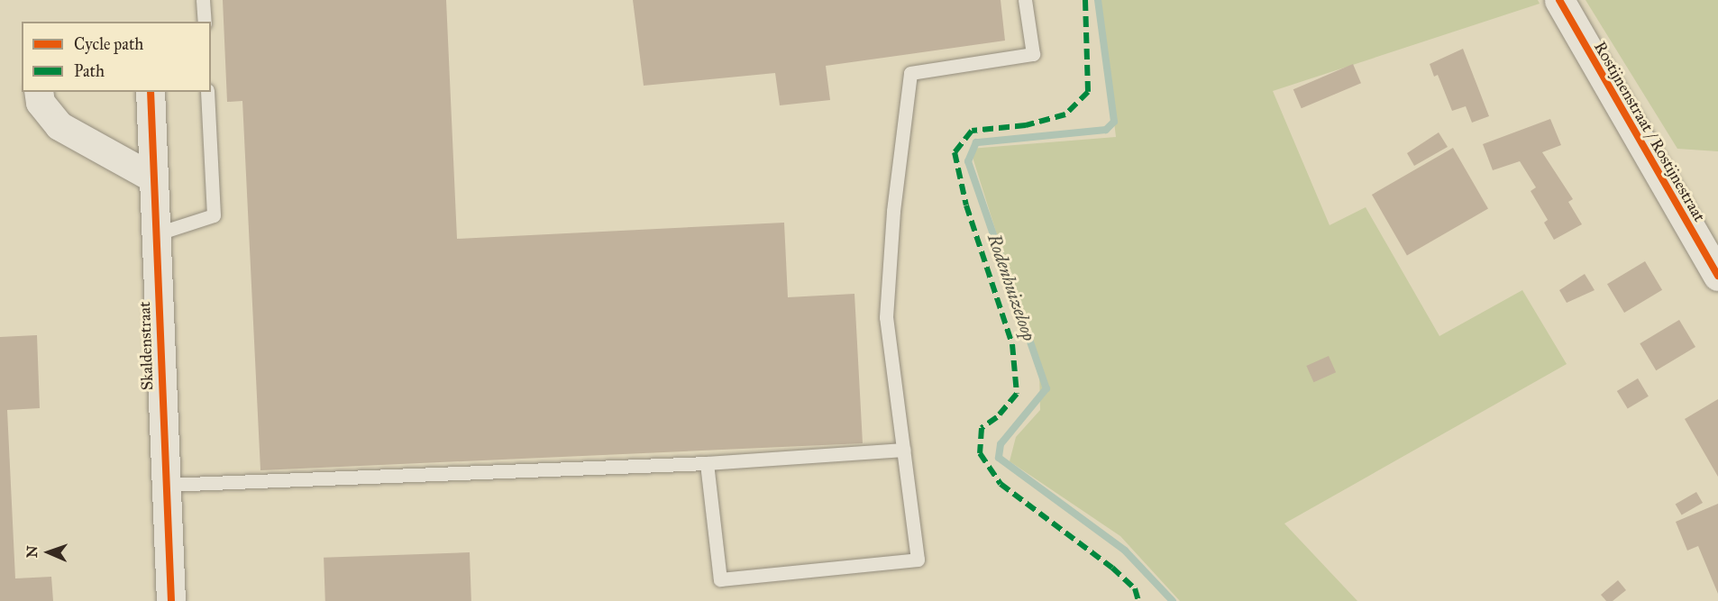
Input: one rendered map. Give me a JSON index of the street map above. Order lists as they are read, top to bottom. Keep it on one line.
{"streets":{"street":["Rostijnenstraat / Rostijnestraat","Skaldenstraat"]},"water":["Rodenhuizeloop"],"legend":["Cycle path","Path"],"north":"left"}
